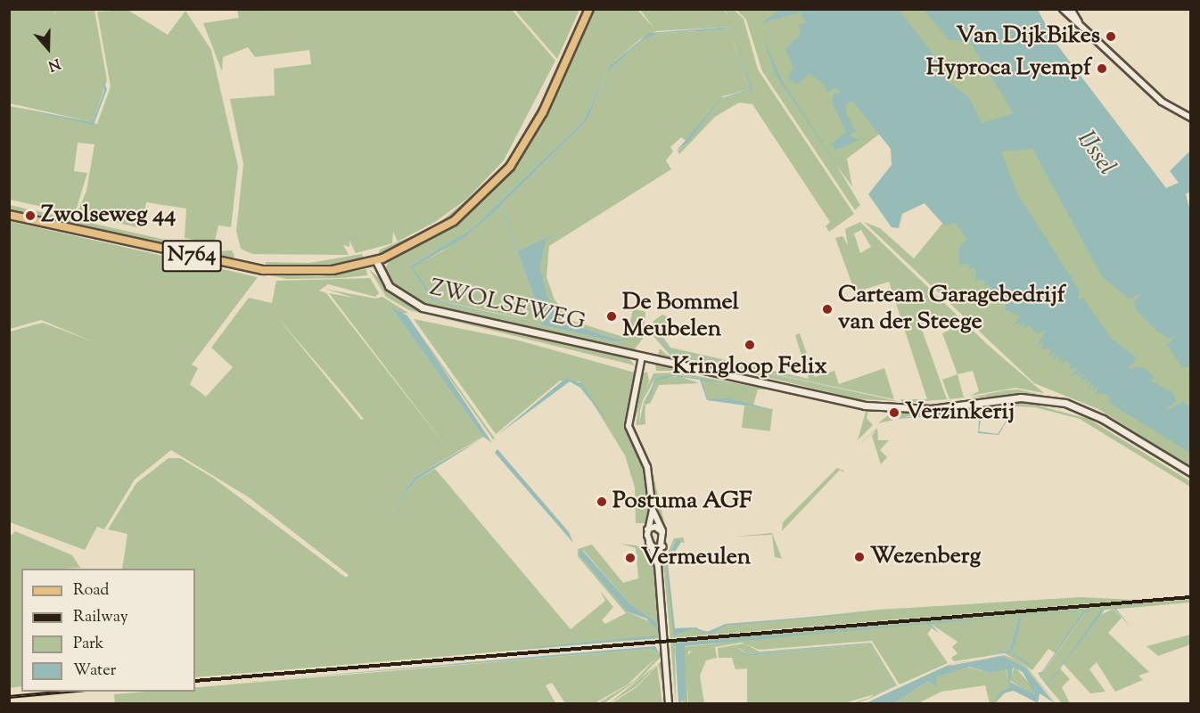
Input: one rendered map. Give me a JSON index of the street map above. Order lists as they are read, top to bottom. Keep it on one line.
{"streets":{"main road":["N764","ZWOLSEWEG"]},"crossings":[["N764","ZWOLSEWEG"]],"water":["IJssel"],"places":["Van DijkBikes","Hyproca Lyempf","Zwolseweg 44","Carteam Garagebedrijf van der Steege","De Bommel Meubelen","Kringloop Felix","Verzinkerij","Postuma AGF","Wezenberg","Vermeulen"],"legend":["Road","Railway","Park","Water"],"north":"bottom"}
